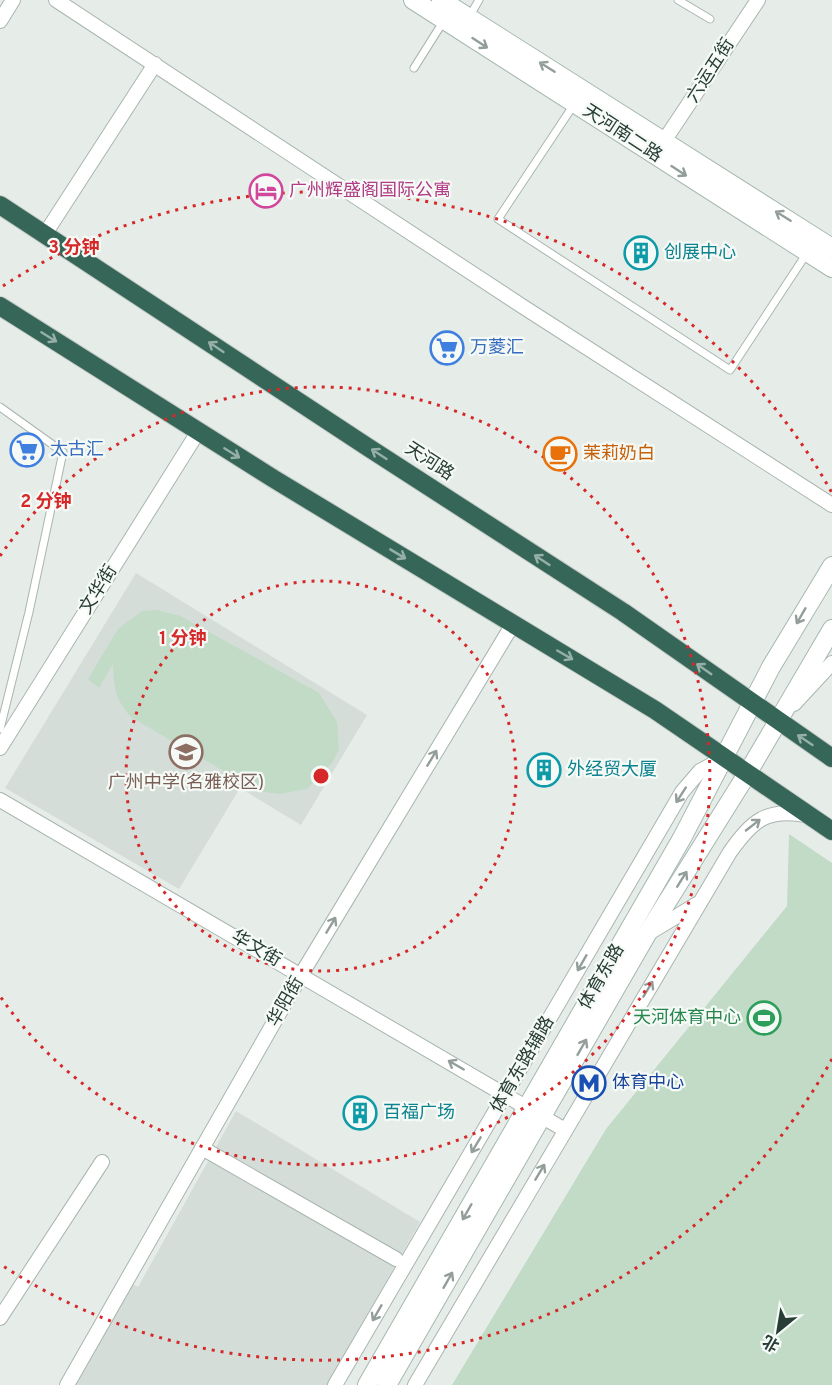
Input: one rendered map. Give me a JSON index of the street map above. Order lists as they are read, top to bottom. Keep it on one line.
{"streets":{"highway":["天河路"],"main road":["天河南二路","体育东路"],"street":["六运五街","文华街","华文街","华阳街","体育东路辅路"]},"crossings":[["六运五街","天河南二路"],["天河路","体育东路"],["华文街","体育东路"],["华文街","华阳街"],["华文街","体育东路辅路"],["体育东路","体育东路辅路"]],"one_way":["华文街","华阳街"],"places":{"hotel":["广州辉盛阁国际公寓"],"building":["创展中心","外经贸大厦","百福广场"],"supermarket":["万菱汇","太古汇"],"cafe":["茉莉奶白"],"school or university":["广州中学(名雅校区)"],"sports":["天河体育中心"],"metro station":["体育中心"]},"north":"bottom left","rings":["3 分钟","2 分钟","1 分钟"]}
